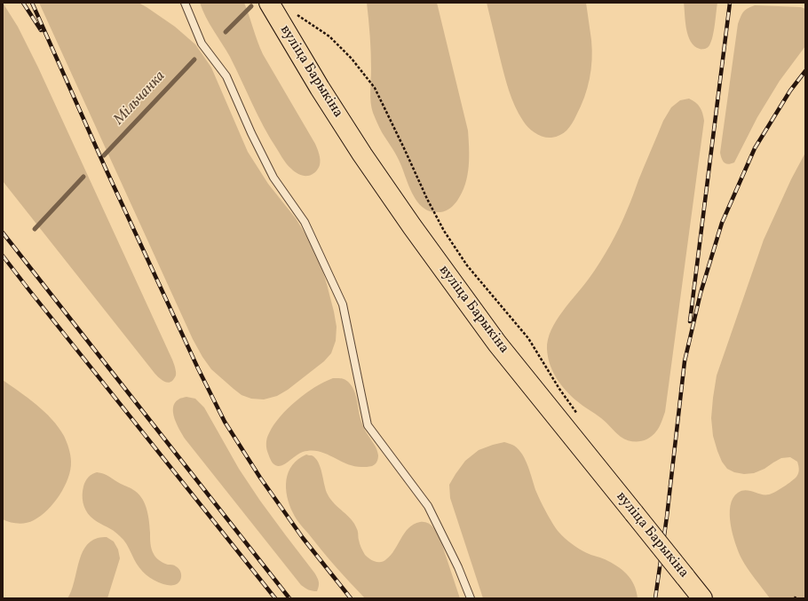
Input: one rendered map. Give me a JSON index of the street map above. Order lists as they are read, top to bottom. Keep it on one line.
{"streets":{"main road":["вуліца Барыкіна"]},"water":["Мільчанка"]}
